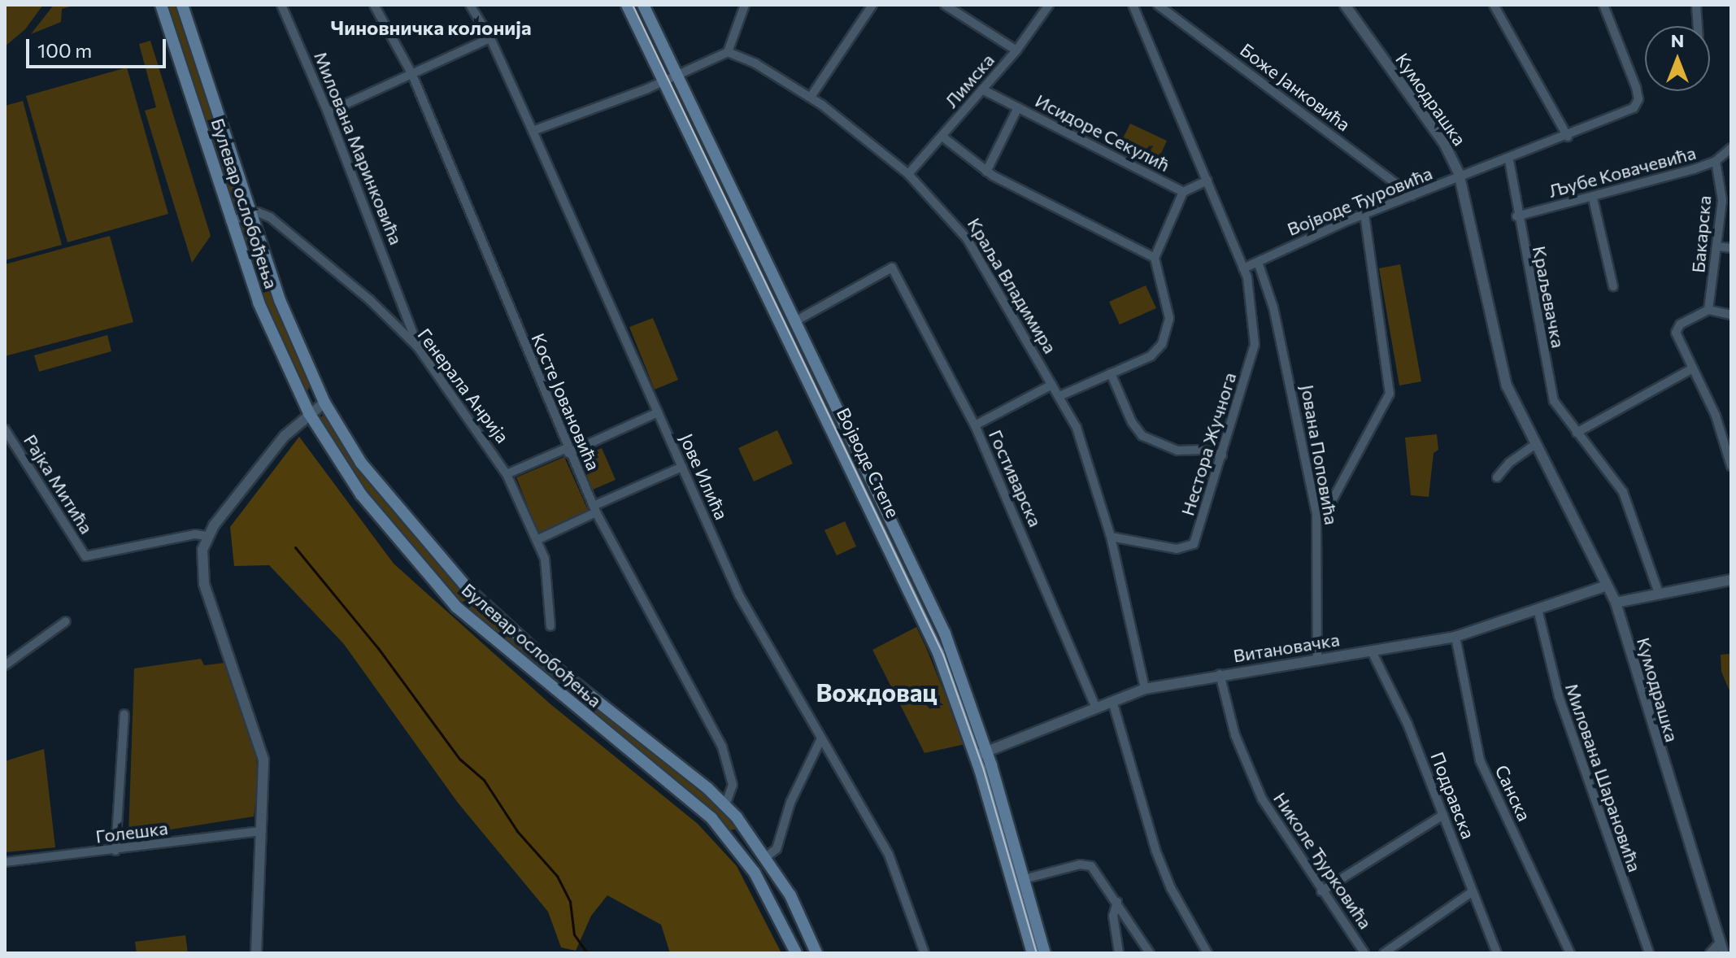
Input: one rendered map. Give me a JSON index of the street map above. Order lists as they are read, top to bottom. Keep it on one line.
{"streets":{"main road":["Булевар ослобођења","Војводе Степе"],"street":["Лимска","Боже Јанковића","Кумодрашка","Исидоре Секулић","Милована Маринковића","Љубе Ковачевића","Војводе Ђуровића","Бакарска","Краља Владимира","Краљевачка","Генерала Анрија","Косте Јовановића","Нестора Жучнога","Јована Поповића","Јове Илића","Гостиварска","Рајка Митића","Витановачка","Милована Шарановића","Санска","Подравска","Голешка","Николе Ђурковића"]},"crossings":[["Лимска","Исидоре Секулић"],["Лимска","Краља Владимира"],["Боже Јанковића","Војводе Ђуровића"],["Кумодрашка","Војводе Ђуровића"],["Кумодрашка","Витановачка"],["Милована Маринковића","Генерала Анрија"],["Љубе Ковачевића","Бакарска"],["Љубе Ковачевића","Краљевачка"],["Војводе Ђуровића","Краљевачка"],["Војводе Ђуровића","Нестора Жучнога"],["Војводе Ђуровића","Јована Поповића"],["Булевар ослобођења","Генерала Анрија"],["Булевар ослобођења","Косте Јовановића"],["Краља Владимира","Нестора Жучнога"],["Краља Владимира","Витановачка"],["Јована Поповића","Витановачка"],["Војводе Степе","Гостиварска"],["Војводе Степе","Витановачка"],["Гостиварска","Витановачка"],["Витановачка","Милована Шарановића"],["Витановачка","Санска"],["Витановачка","Подравска"],["Витановачка","Николе Ђурковића"]],"districts":["Чиновничка колонија","Вождовац"],"scale_bar":"100 m","north":"top"}
